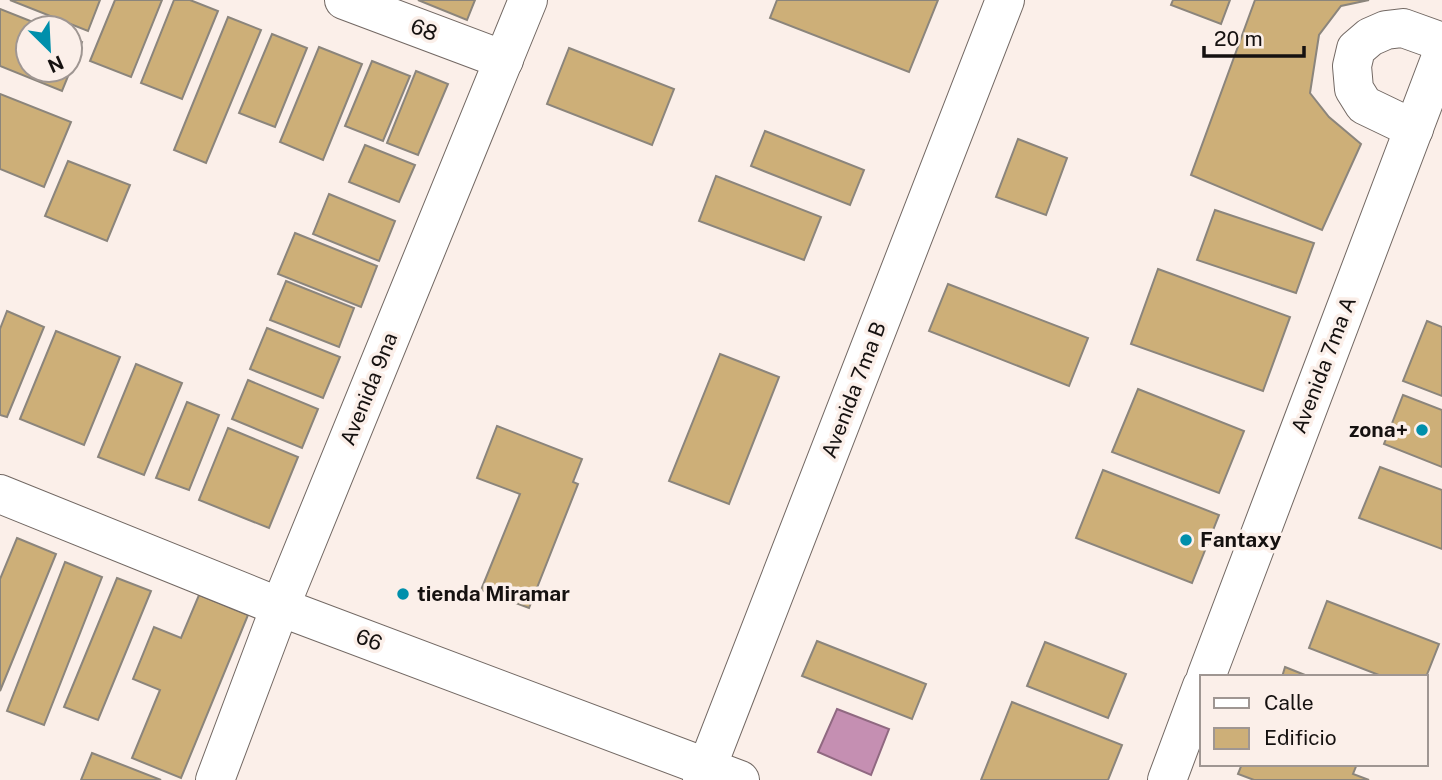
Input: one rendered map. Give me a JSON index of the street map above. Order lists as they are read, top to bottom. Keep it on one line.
{"streets":{"street":["68","Avenida 7ma A","Avenida 9na","Avenida 7ma B","66"]},"crossings":[["68","Avenida 9na"],["Avenida 9na","66"],["Avenida 7ma B","66"]],"places":["zona+","Fantaxy","tienda Miramar"],"legend":["Calle","Edificio"],"scale_bar":"20 m","north":"bottom right"}
